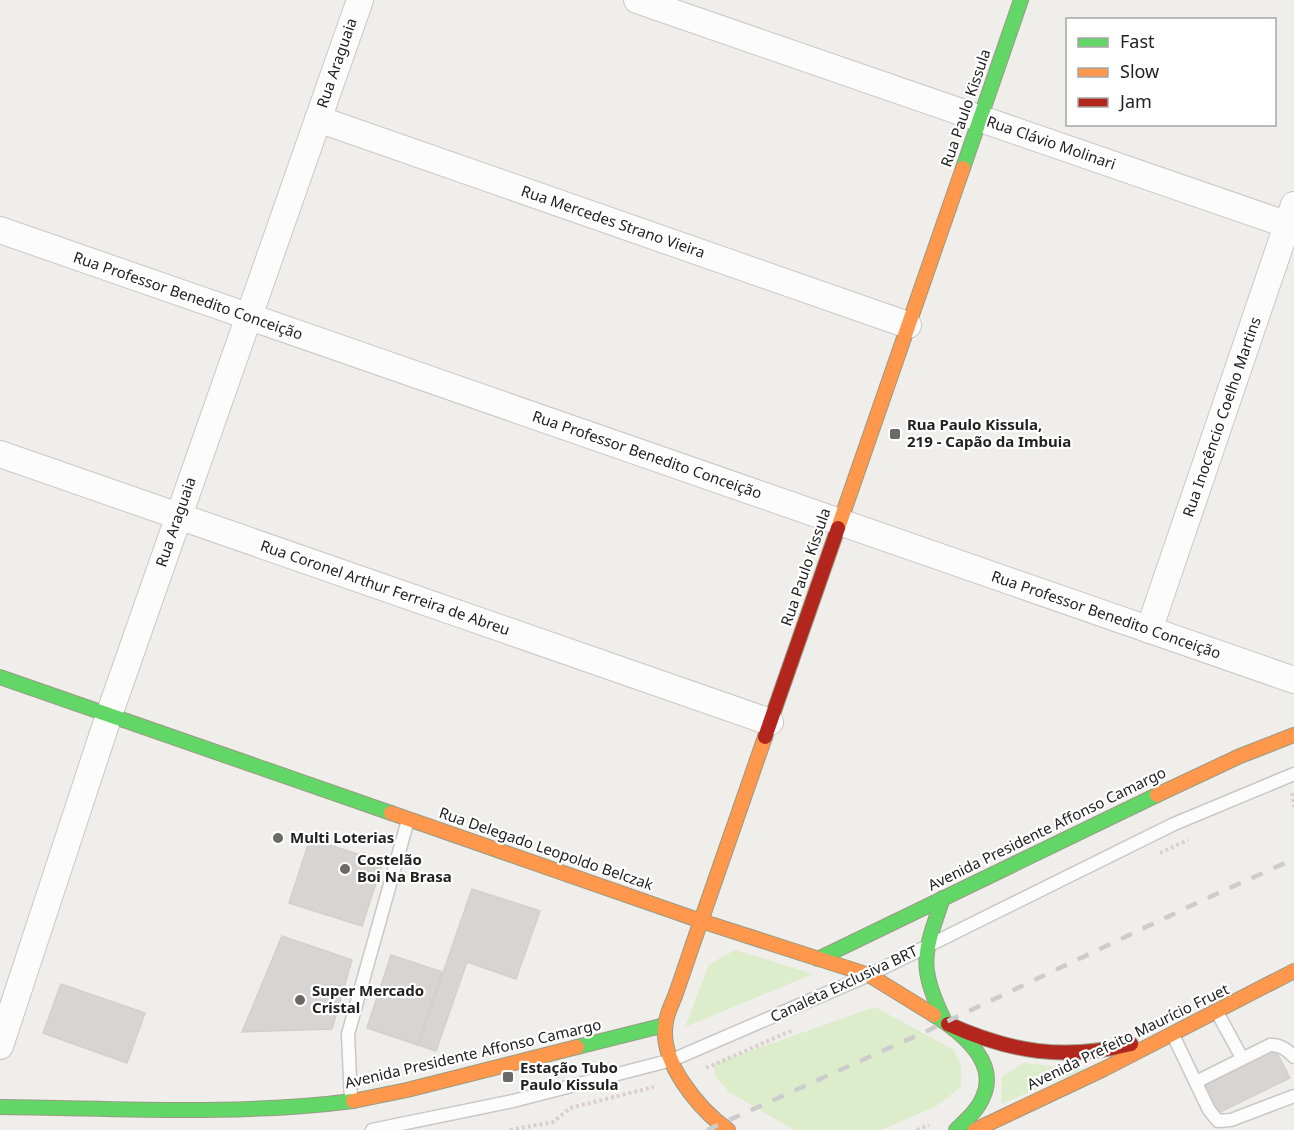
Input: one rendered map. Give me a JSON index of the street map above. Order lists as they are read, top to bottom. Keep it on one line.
{"streets":{"main road":["Rua Paulo Kissula","Avenida Presidente Affonso Camargo","Rua Delegado Leopoldo Belczak","Avenida Prefeito Maurício Fruet"],"street":["Rua Araguaia","Rua Clávio Molinari","Rua Mercedes Strano Vieira","Rua Professor Benedito Conceição","Rua Inocêncio Coelho Martins","Rua Coronel Arthur Ferreira de Abreu"],"lane":["Canaleta Exclusiva BRT"]},"crossings":[["Rua Araguaia","Rua Mercedes Strano Vieira"],["Rua Araguaia","Rua Professor Benedito Conceição"],["Rua Araguaia","Rua Coronel Arthur Ferreira de Abreu"],["Rua Araguaia","Rua Delegado Leopoldo Belczak"],["Rua Paulo Kissula","Rua Clávio Molinari"],["Rua Paulo Kissula","Rua Mercedes Strano Vieira"],["Rua Paulo Kissula","Rua Professor Benedito Conceição"],["Rua Paulo Kissula","Rua Coronel Arthur Ferreira de Abreu"],["Rua Paulo Kissula","Avenida Presidente Affonso Camargo"],["Rua Paulo Kissula","Rua Delegado Leopoldo Belczak"],["Rua Clávio Molinari","Rua Inocêncio Coelho Martins"],["Rua Professor Benedito Conceição","Rua Inocêncio Coelho Martins"],["Avenida Presidente Affonso Camargo","Rua Delegado Leopoldo Belczak"],["Rua Delegado Leopoldo Belczak","Canaleta Exclusiva BRT"]],"places":{"transit":["Rua Paulo Kissula, 219 - Capão da Imbuia","Estação Tubo Paulo Kissula"],"other":["Multi Loterias","Costelão Boi Na Brasa","Super Mercado Cristal"]},"legend":["Fast","Slow","Jam"]}
